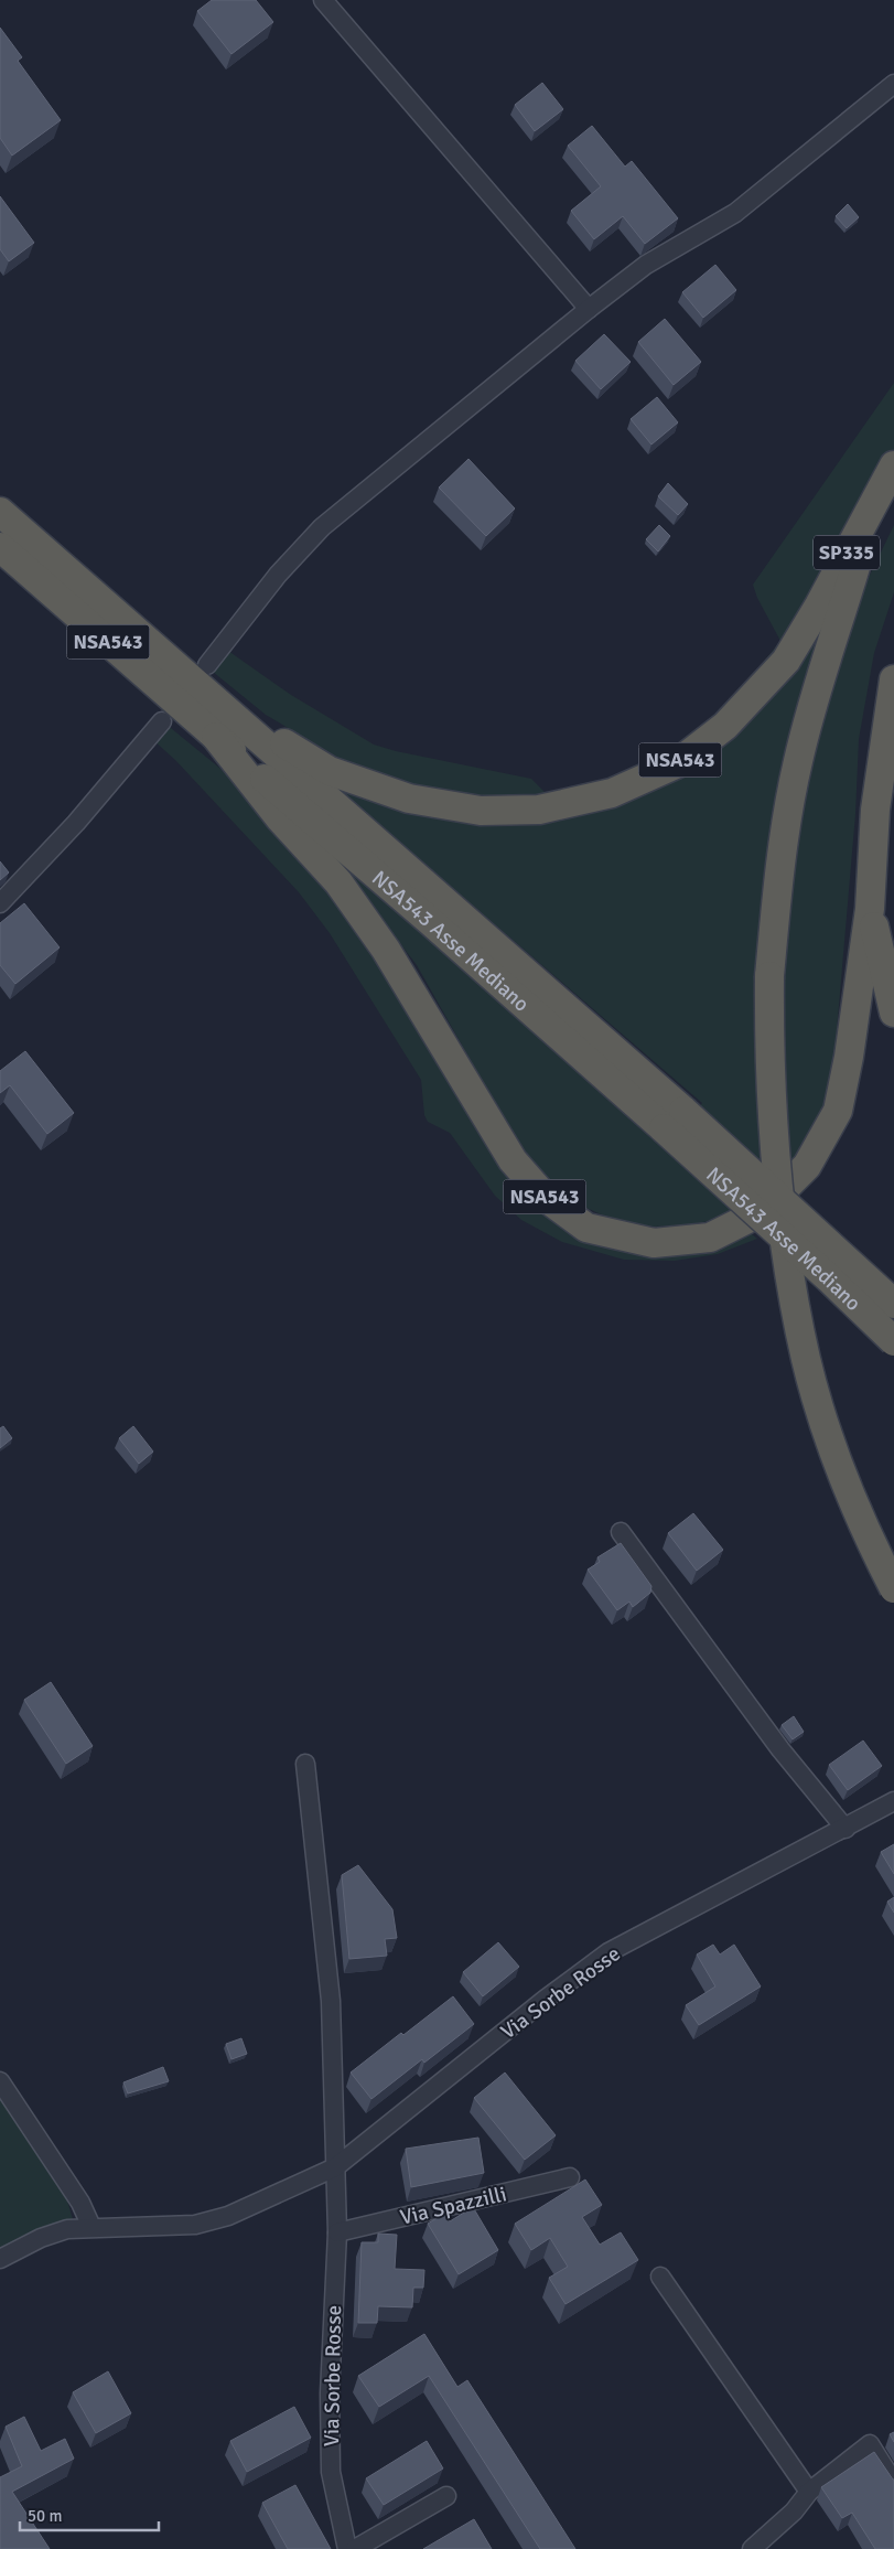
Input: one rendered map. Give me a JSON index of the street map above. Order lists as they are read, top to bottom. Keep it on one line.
{"streets":{"highway":["SP335","NSA543","NSA543 Asse Mediano"],"street":["Via Sorbe Rosse","Via Spazzilli"]},"crossings":[["SP335","NSA543"],["NSA543","NSA543 Asse Mediano"],["Via Sorbe Rosse","Via Spazzilli"]],"scale_bar":"50 m"}
